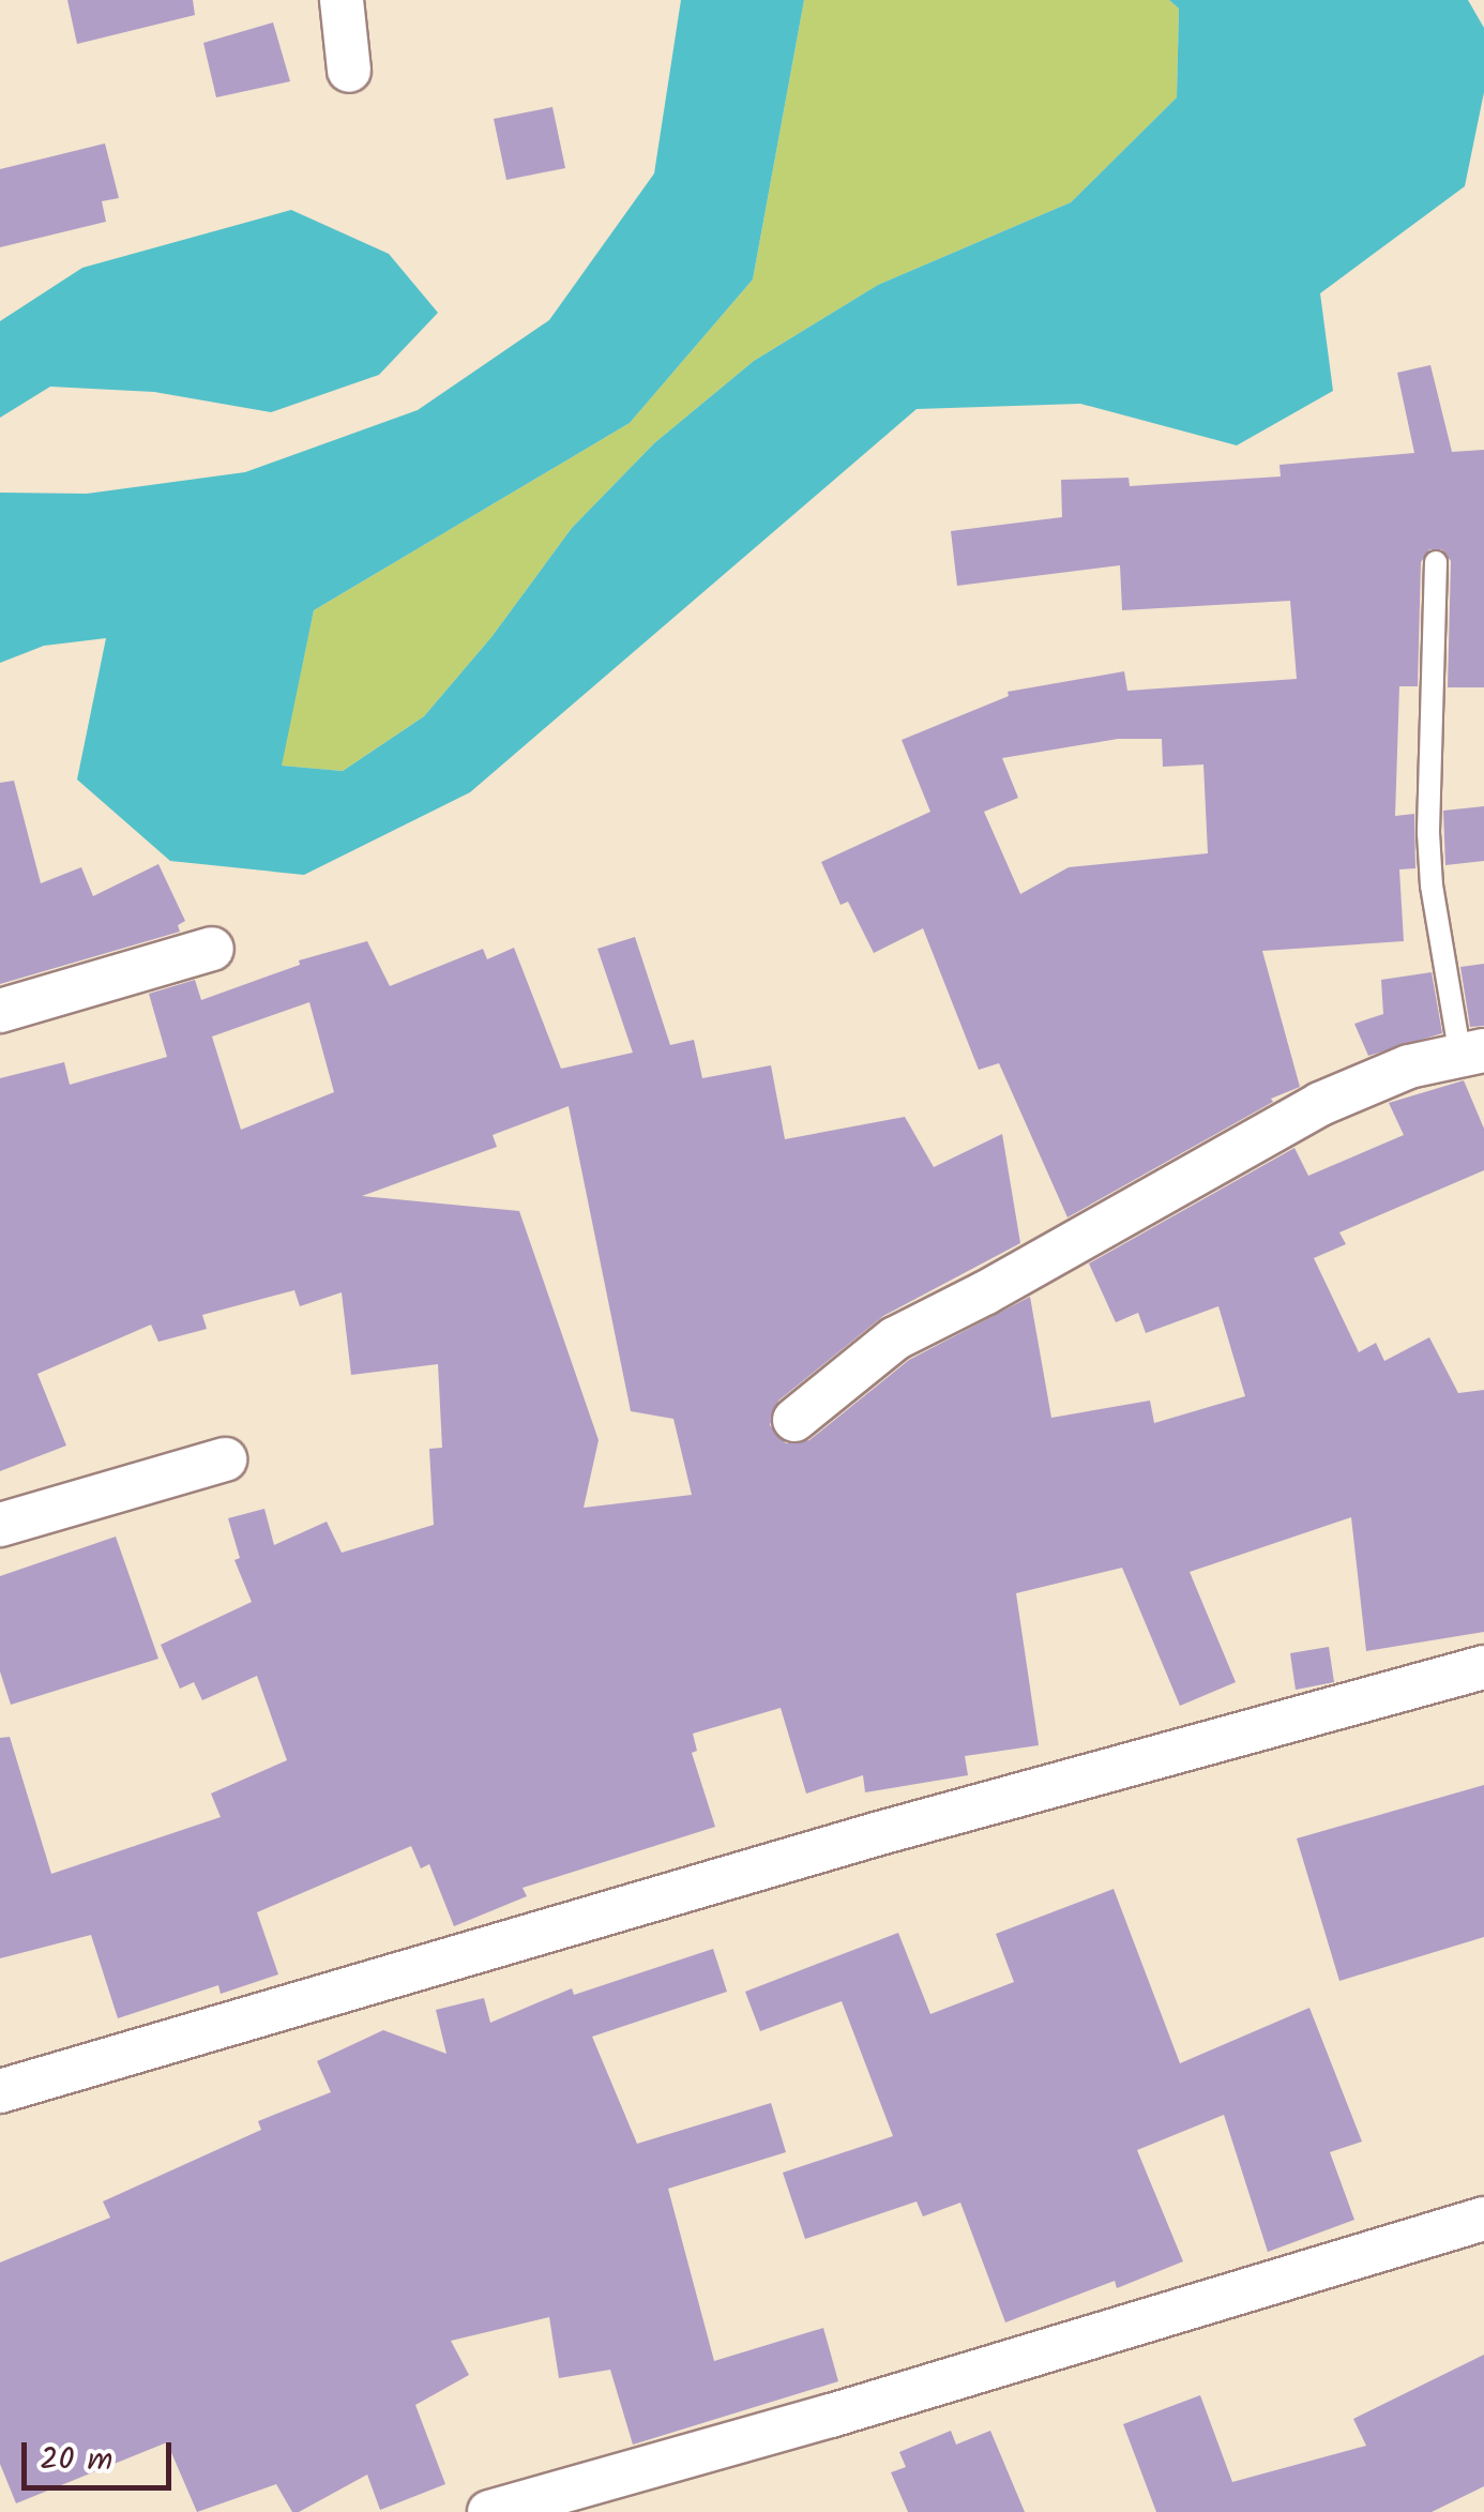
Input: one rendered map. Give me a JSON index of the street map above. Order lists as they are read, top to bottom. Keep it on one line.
{"scale_bar":"20 m"}
